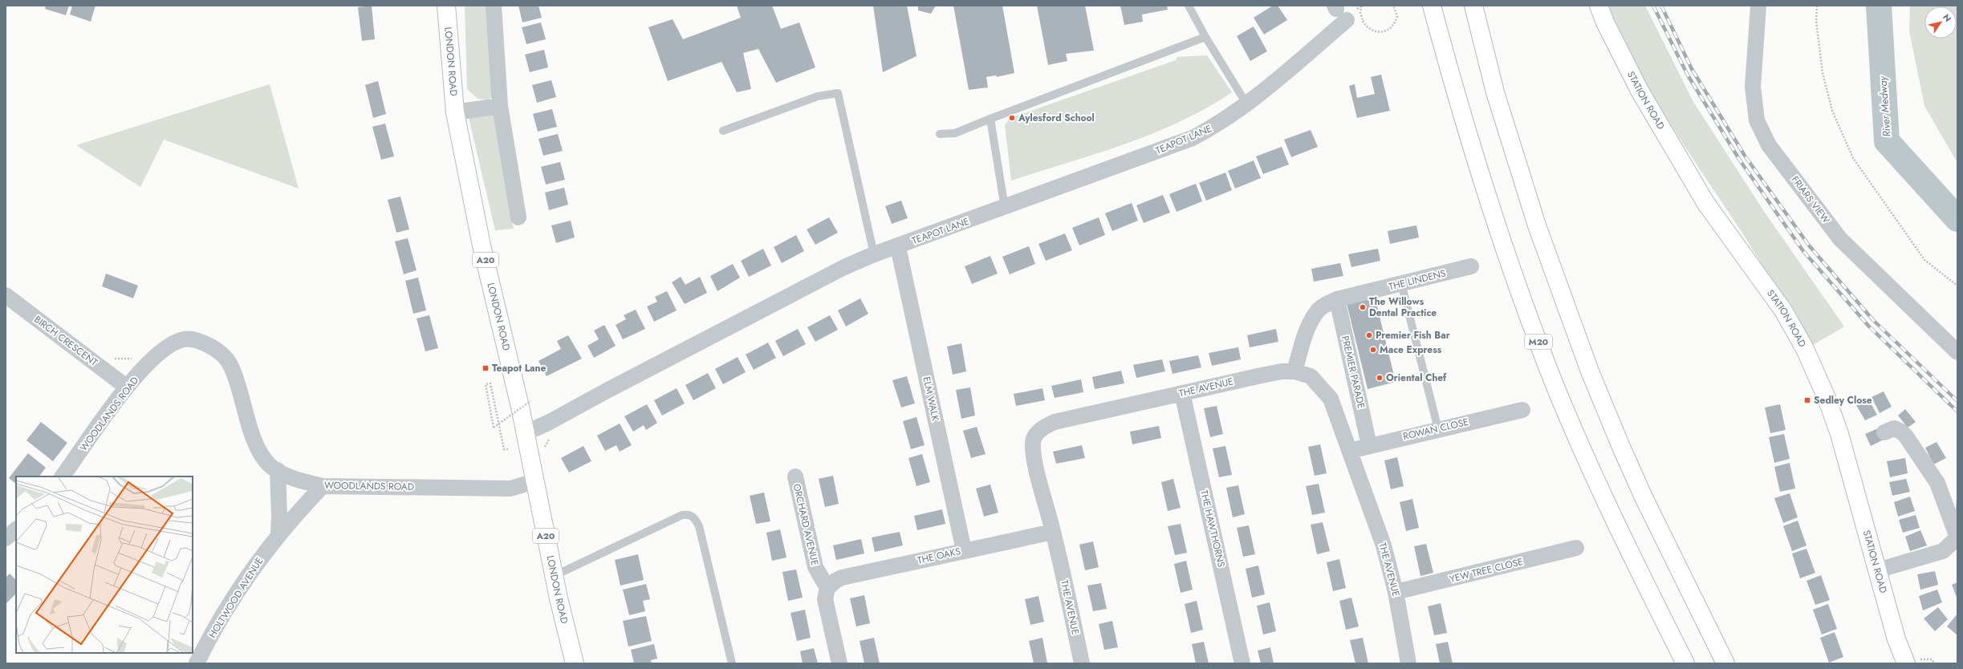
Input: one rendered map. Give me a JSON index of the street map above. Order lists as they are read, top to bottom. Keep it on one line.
{"streets":{"main road":["LONDON ROAD","STATION ROAD","A20","M20"],"street":["TEAPOT LANE","FRIARS VIEW","THE LINDENS","BIRCH CRESCENT","PREMIER PARADE","THE AVENUE","ELM WALK","WOODLANDS ROAD","ROWAN CLOSE","ORCHARD AVENUE","THE HAWTHORNS","THE OAKS","YEW TREE CLOSE","HOLTWOOD AVENUE"]},"crossings":[["LONDON ROAD","TEAPOT LANE"],["LONDON ROAD","WOODLANDS ROAD"],["TEAPOT LANE","ELM WALK"],["THE LINDENS","PREMIER PARADE"],["THE LINDENS","THE AVENUE"],["BIRCH CRESCENT","WOODLANDS ROAD"],["PREMIER PARADE","ROWAN CLOSE"],["THE AVENUE","ROWAN CLOSE"],["THE AVENUE","THE HAWTHORNS"],["THE AVENUE","THE OAKS"],["THE AVENUE","YEW TREE CLOSE"],["ELM WALK","THE OAKS"],["WOODLANDS ROAD","HOLTWOOD AVENUE"],["ORCHARD AVENUE","THE OAKS"]],"water":["River Medway"],"places":{"other":["Aylesford School","The Willows Dental Practice","Premier Fish Bar","Mace Express","Oriental Chef"],"transit":["Teapot Lane","Sedley Close"]},"north":"top right"}
